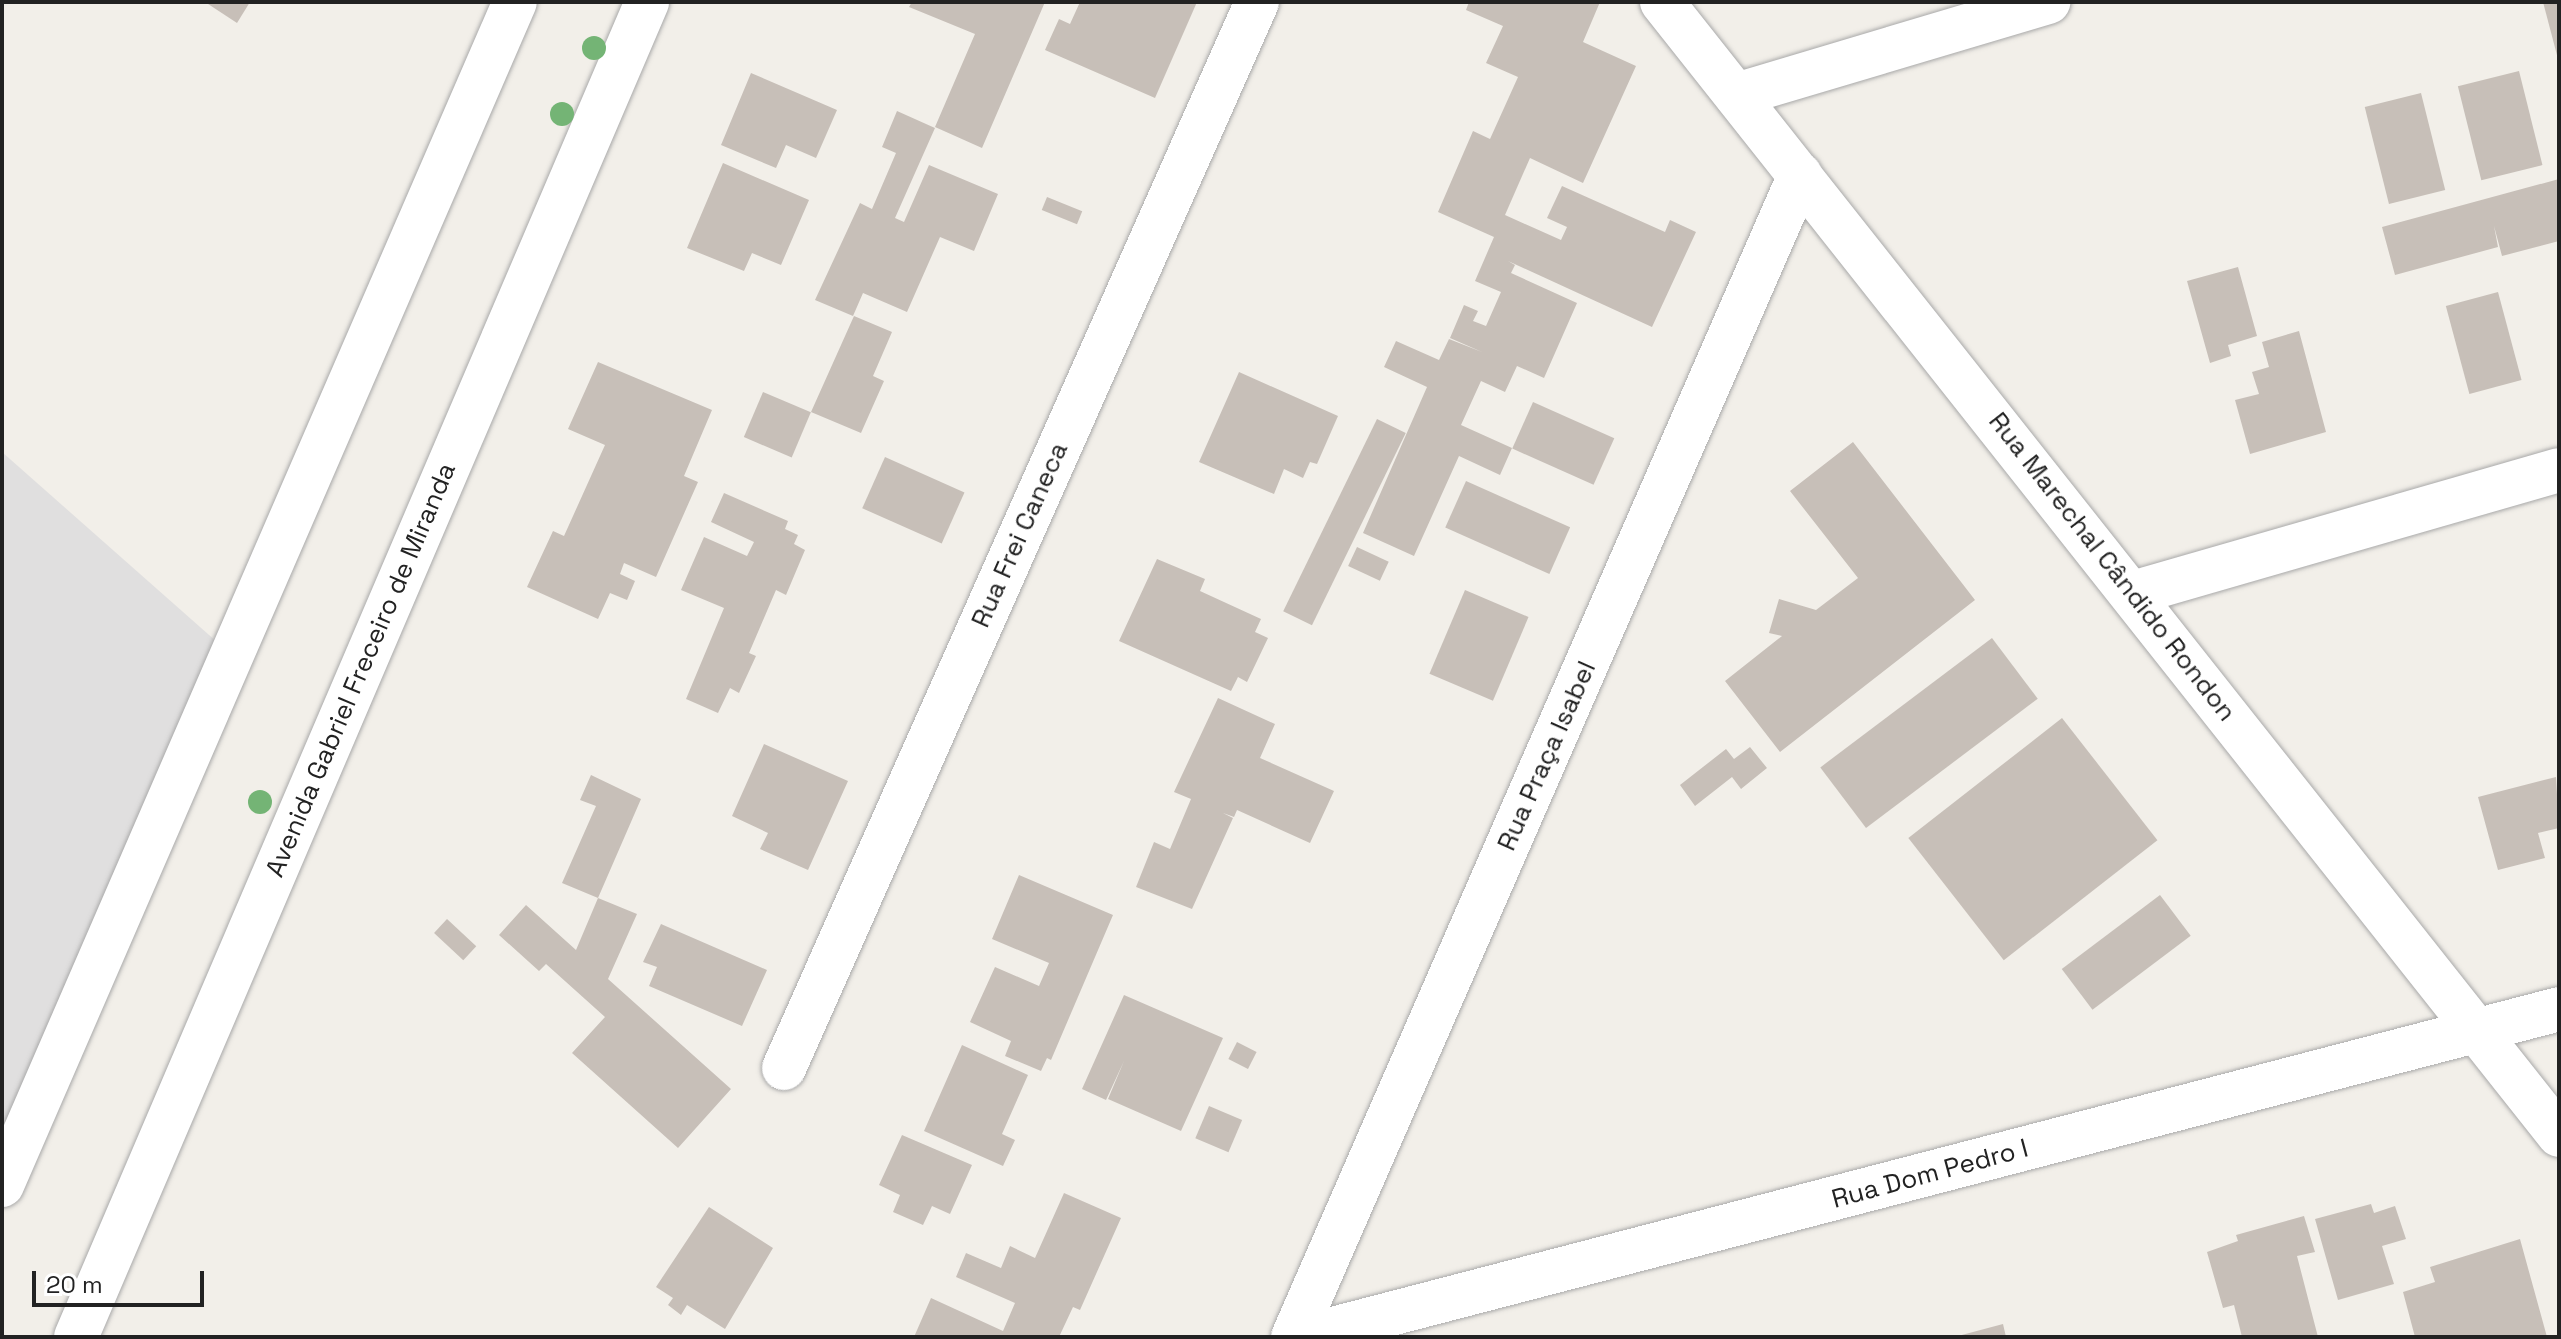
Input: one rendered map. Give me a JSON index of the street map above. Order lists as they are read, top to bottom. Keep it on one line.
{"streets":{"street":["Rua Frei Caneca","Rua Marechal Cândido Rondon","Avenida Gabriel Freceiro de Miranda","Rua Praça Isabel","Rua Dom Pedro I"]},"crossings":[["Rua Marechal Cândido Rondon","Rua Praça Isabel"],["Rua Marechal Cândido Rondon","Rua Dom Pedro I"]],"scale_bar":"20 m"}
